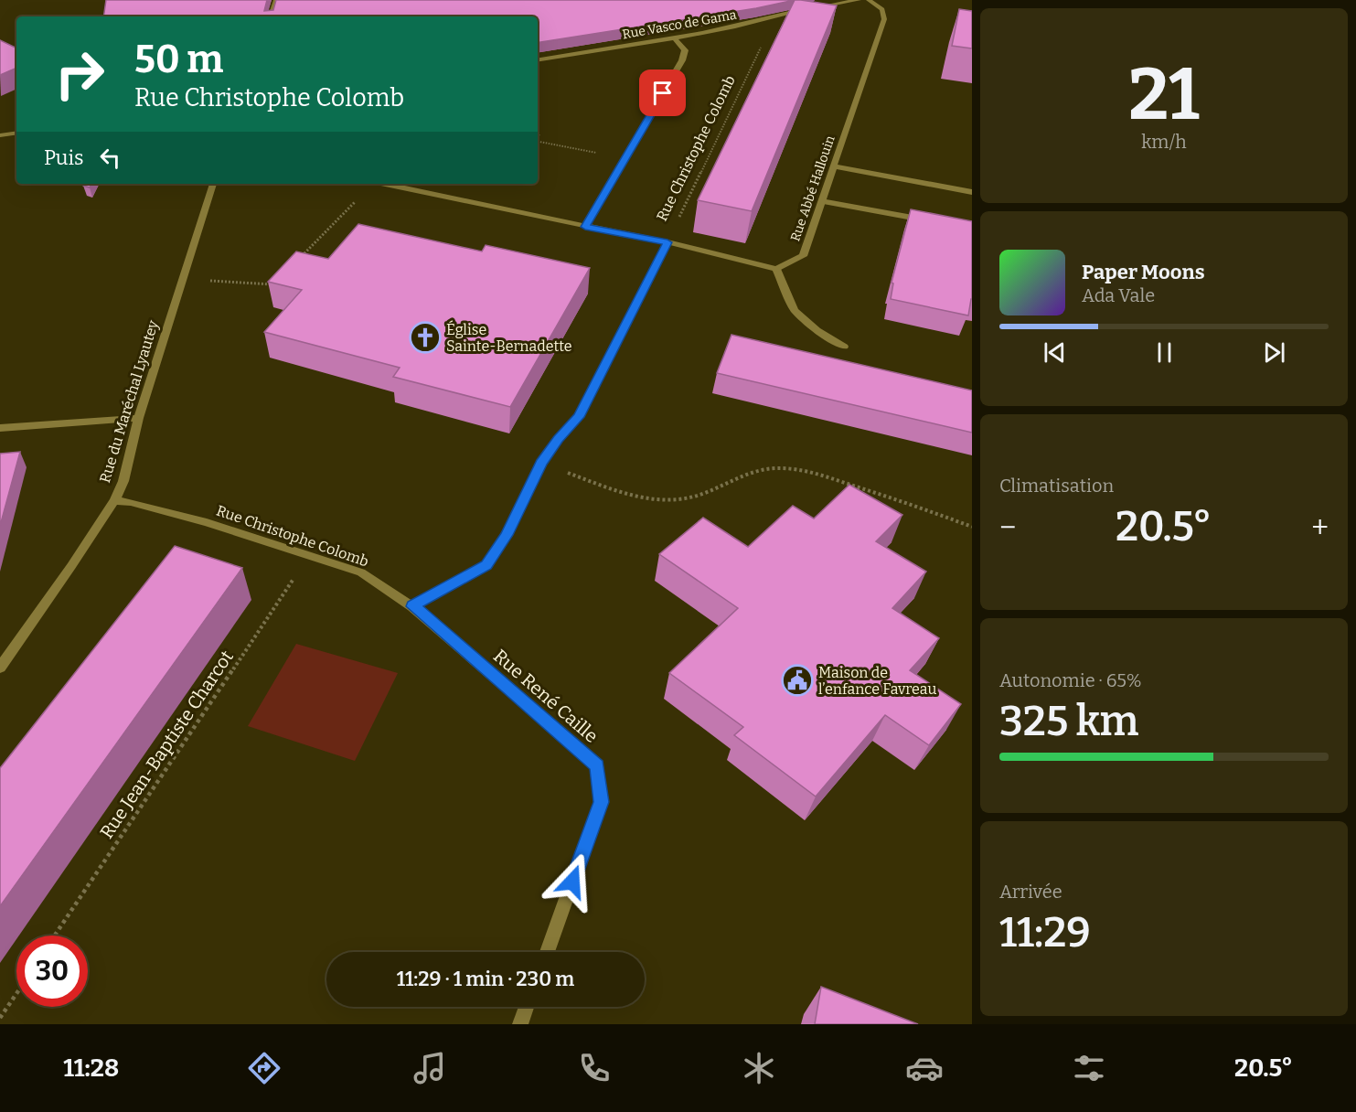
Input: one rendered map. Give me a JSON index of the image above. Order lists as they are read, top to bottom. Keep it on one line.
{"streets":{"street":["Rue Vasco de Gama","Rue Christophe Colomb","Rue Abbé Hallouin","Rue du Maréchal Lyautey","Rue René Caille"],"path":["Rue Jean-Baptiste Charcot"]},"crossings":[["Rue Vasco de Gama","Rue Christophe Colomb"],["Rue Christophe Colomb","Rue du Maréchal Lyautey"],["Rue Christophe Colomb","Rue René Caille"],["Rue Christophe Colomb","Rue Jean-Baptiste Charcot"]],"places":{"church":["Église Sainte-Bernadette"],"public building":["Maison de l’enfance Favreau"]},"page":{"tile":[["21","km/h"],"Climatisation",["Autonomie · 65%","325 km"],["Arrivée","11:29"]],"turn":["50 m","Rue Christophe Colomb"],"then":"Puis","song":["Paper Moons","Ada Vale"],"heat":["−","20.5°","+"],"limit":"30","trip":"11:29 · 1 min · 230 m","tabs":["11:28","20.5°"]}}
